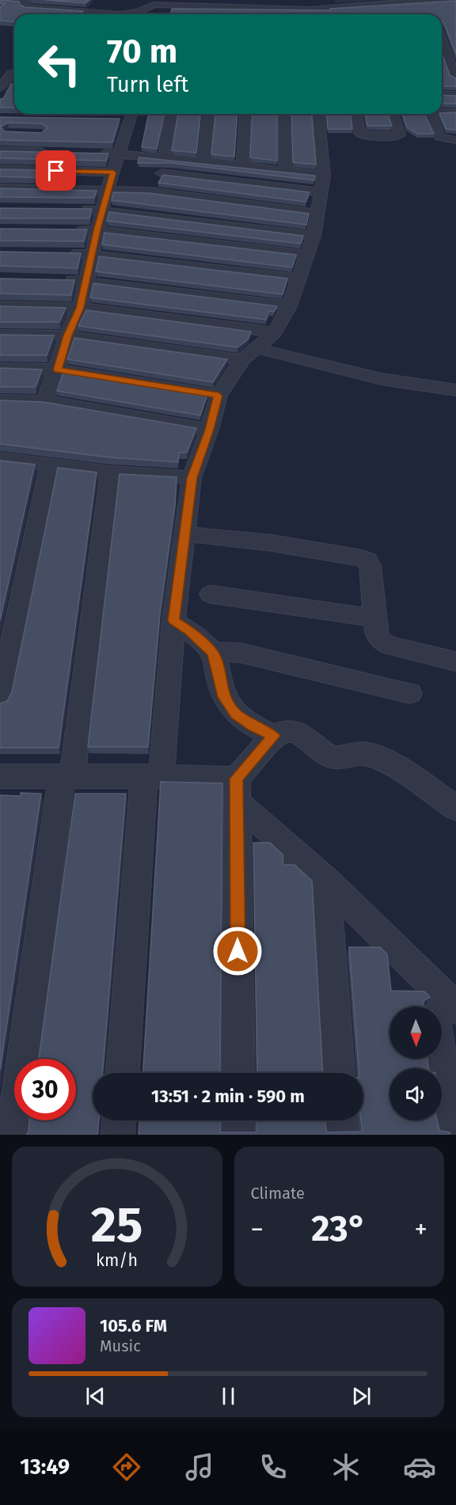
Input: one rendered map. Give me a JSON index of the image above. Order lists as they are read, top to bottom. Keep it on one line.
{"north":"bottom","page":{"turn":["70 m","Turn left"],"limit":"30","trip":"13:51 · 2 min · 590 m","tile":"Climate","heat":["−","23°","+"],"song":["105.6 FM","Music"],"tabs":"13:49","gauge":["25","km/h"]}}
